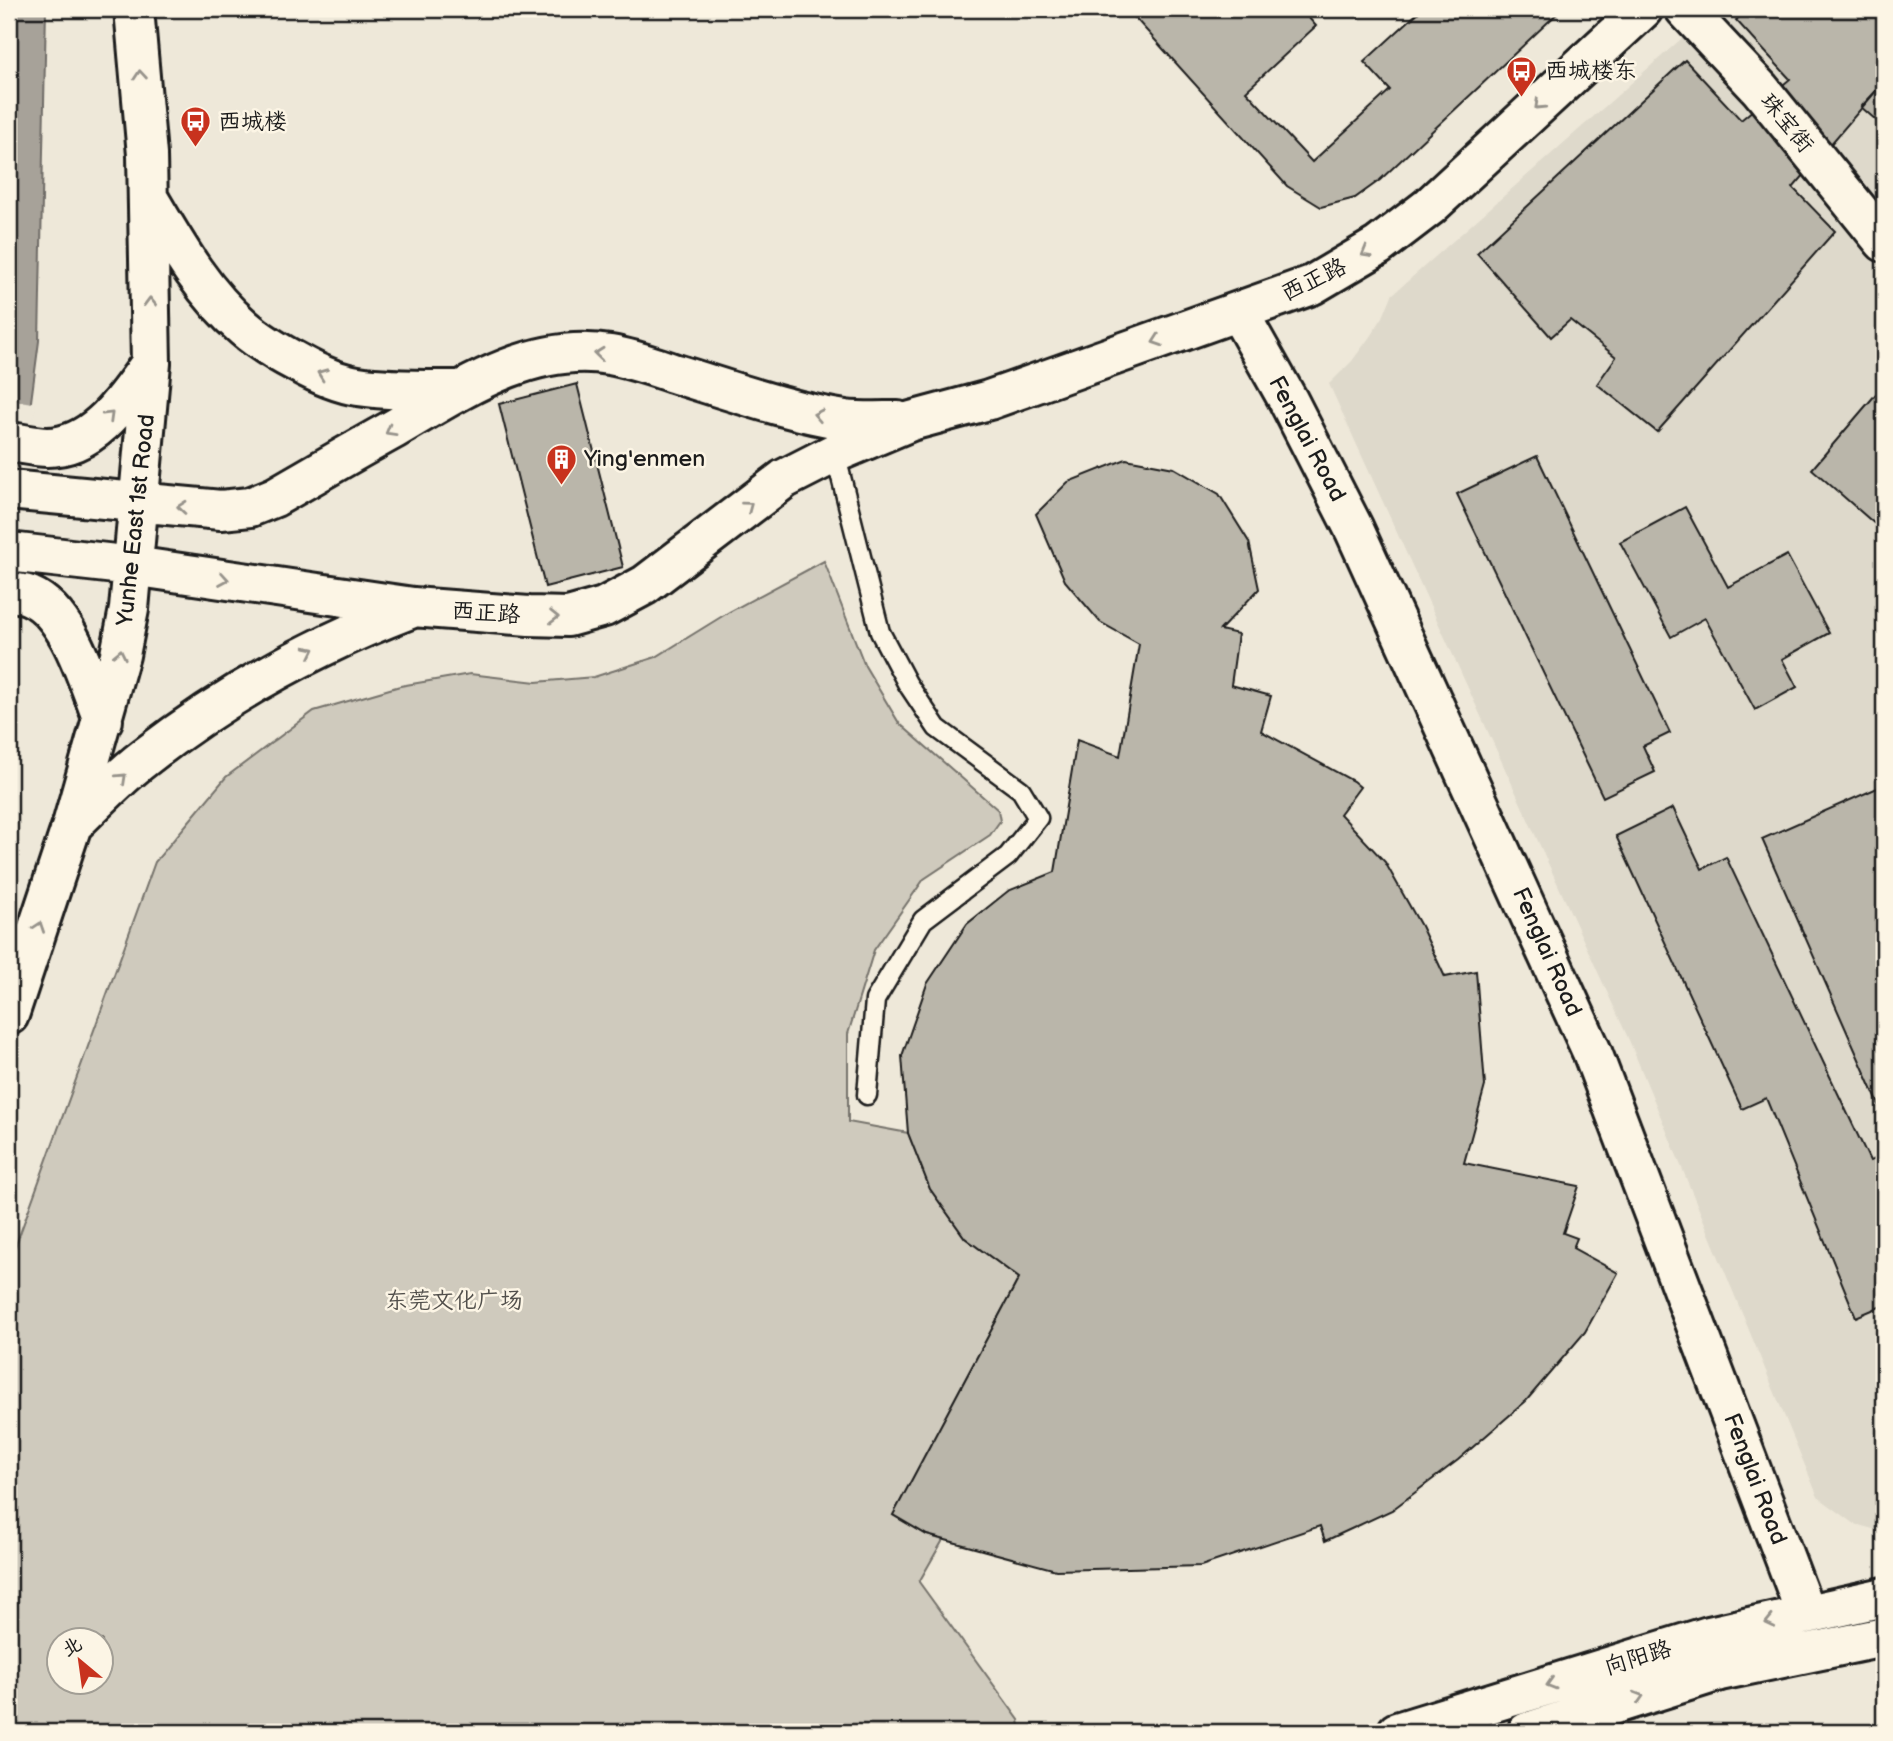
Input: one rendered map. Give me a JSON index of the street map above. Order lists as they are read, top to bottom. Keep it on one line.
{"streets":{"main road":["珠宝街","西正路","Fenglai Road","Yunhe East 1st Road","向阳路"]},"crossings":[["西正路","Fenglai Road"],["西正路","Yunhe East 1st Road"],["Fenglai Road","向阳路"]],"one_way":["Yunhe East 1st Road"],"parks":["东莞文化广场"],"places":{"bus stop":["西城楼东","西城楼"],"building":["Ying'enmen"]},"north":"top left"}
